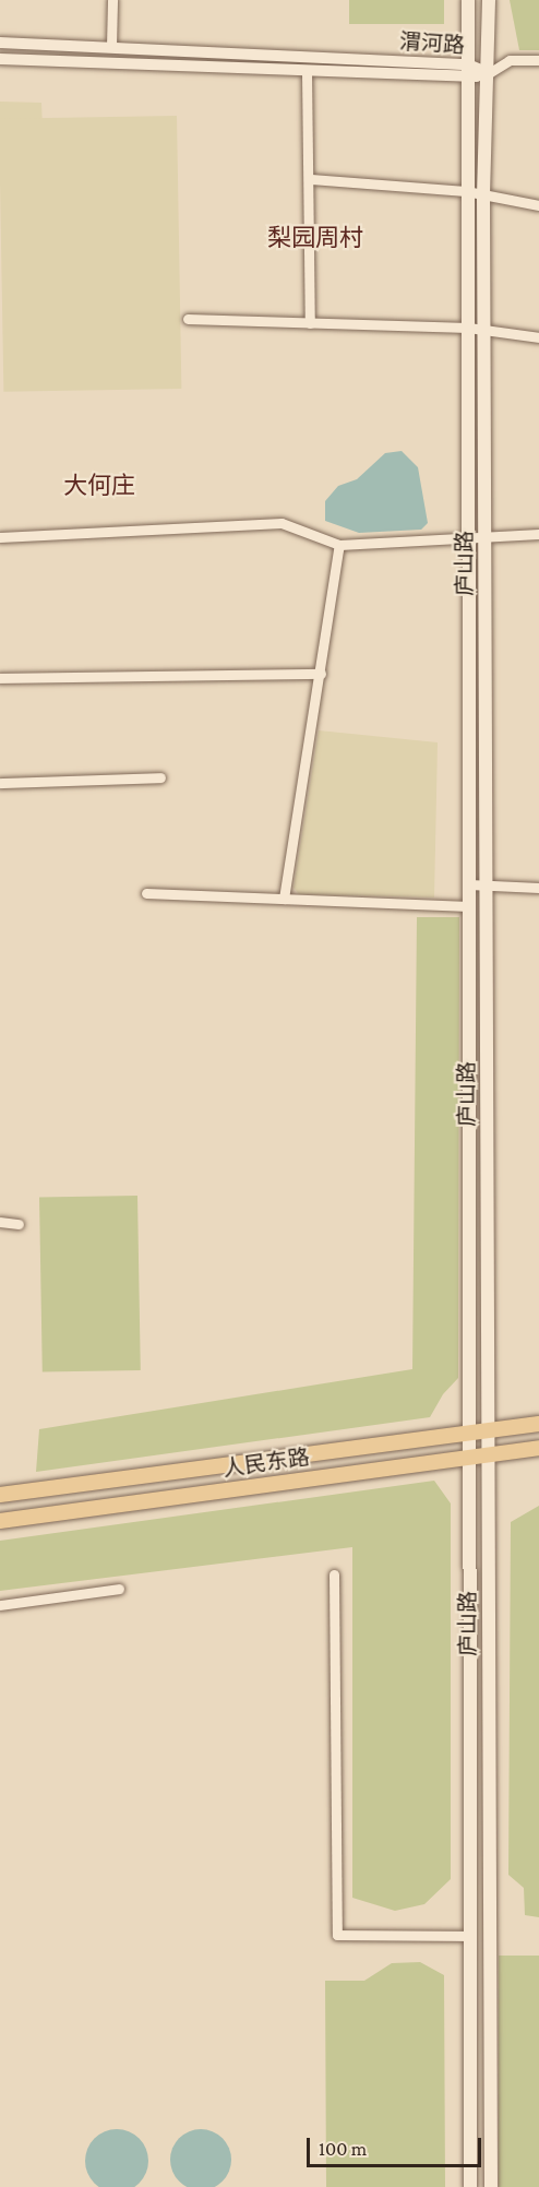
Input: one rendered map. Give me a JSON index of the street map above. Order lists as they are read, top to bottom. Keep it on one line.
{"streets":{"main road":["庐山路","人民东路"],"street":["渭河路"]},"crossings":[["渭河路","庐山路"],["庐山路","人民东路"]],"districts":["梨园周村","大何庄"],"scale_bar":"100 m"}
